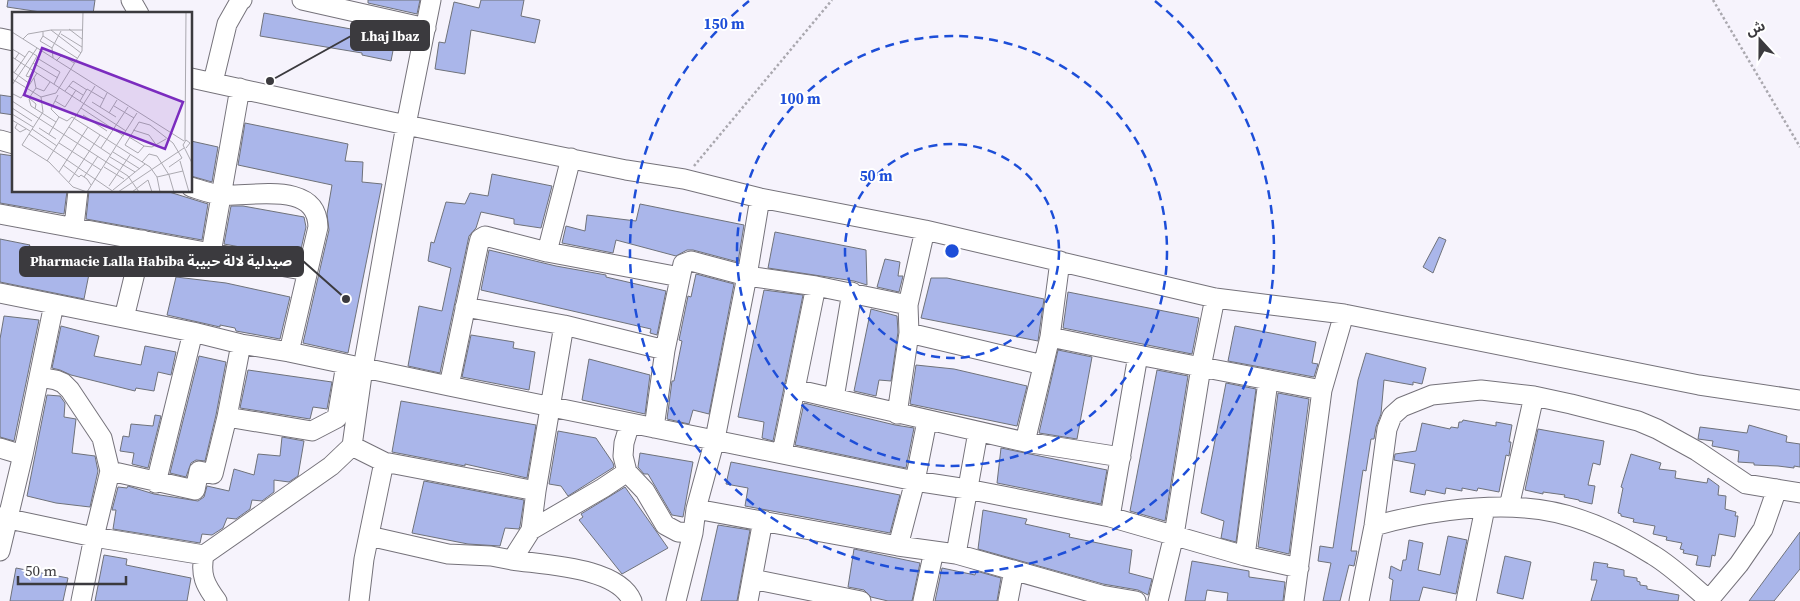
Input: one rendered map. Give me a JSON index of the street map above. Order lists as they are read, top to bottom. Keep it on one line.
{"places":["Lhaj lbaz","Pharmacie Lalla Habiba صيدلية لالة حبيبة"],"scale_bar":"50 m","north":"top","rings":["150 m","100 m","50 m"]}
